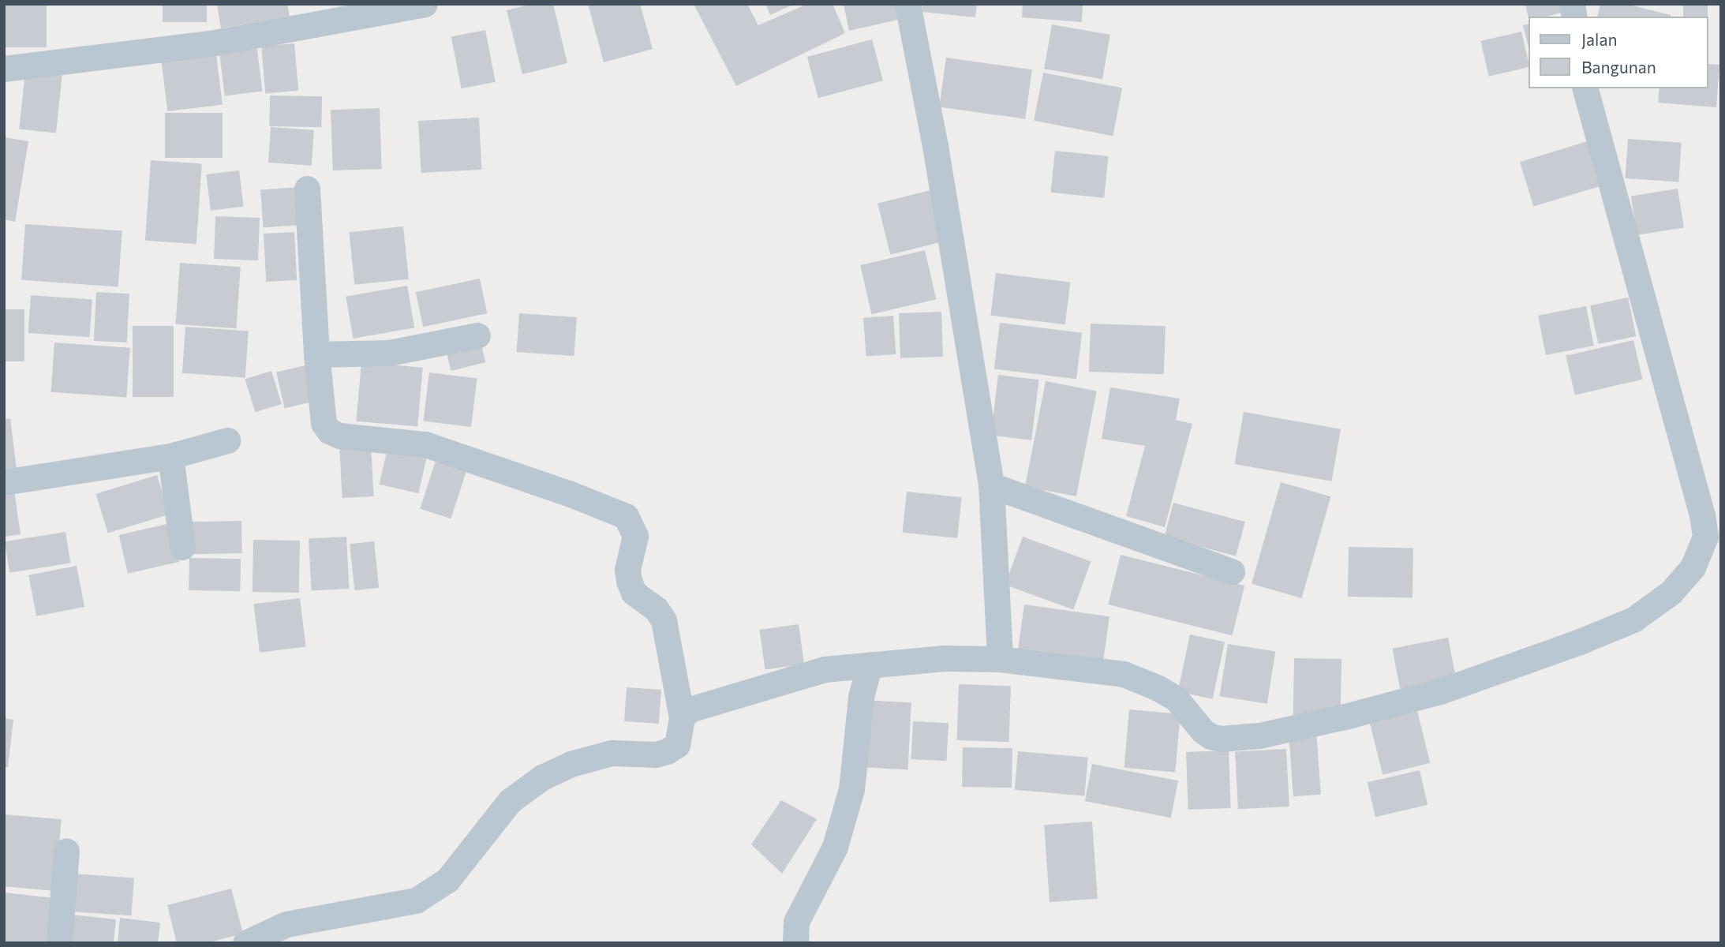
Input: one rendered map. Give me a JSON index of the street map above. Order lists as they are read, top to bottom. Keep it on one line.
{"legend":["Jalan","Bangunan"]}
